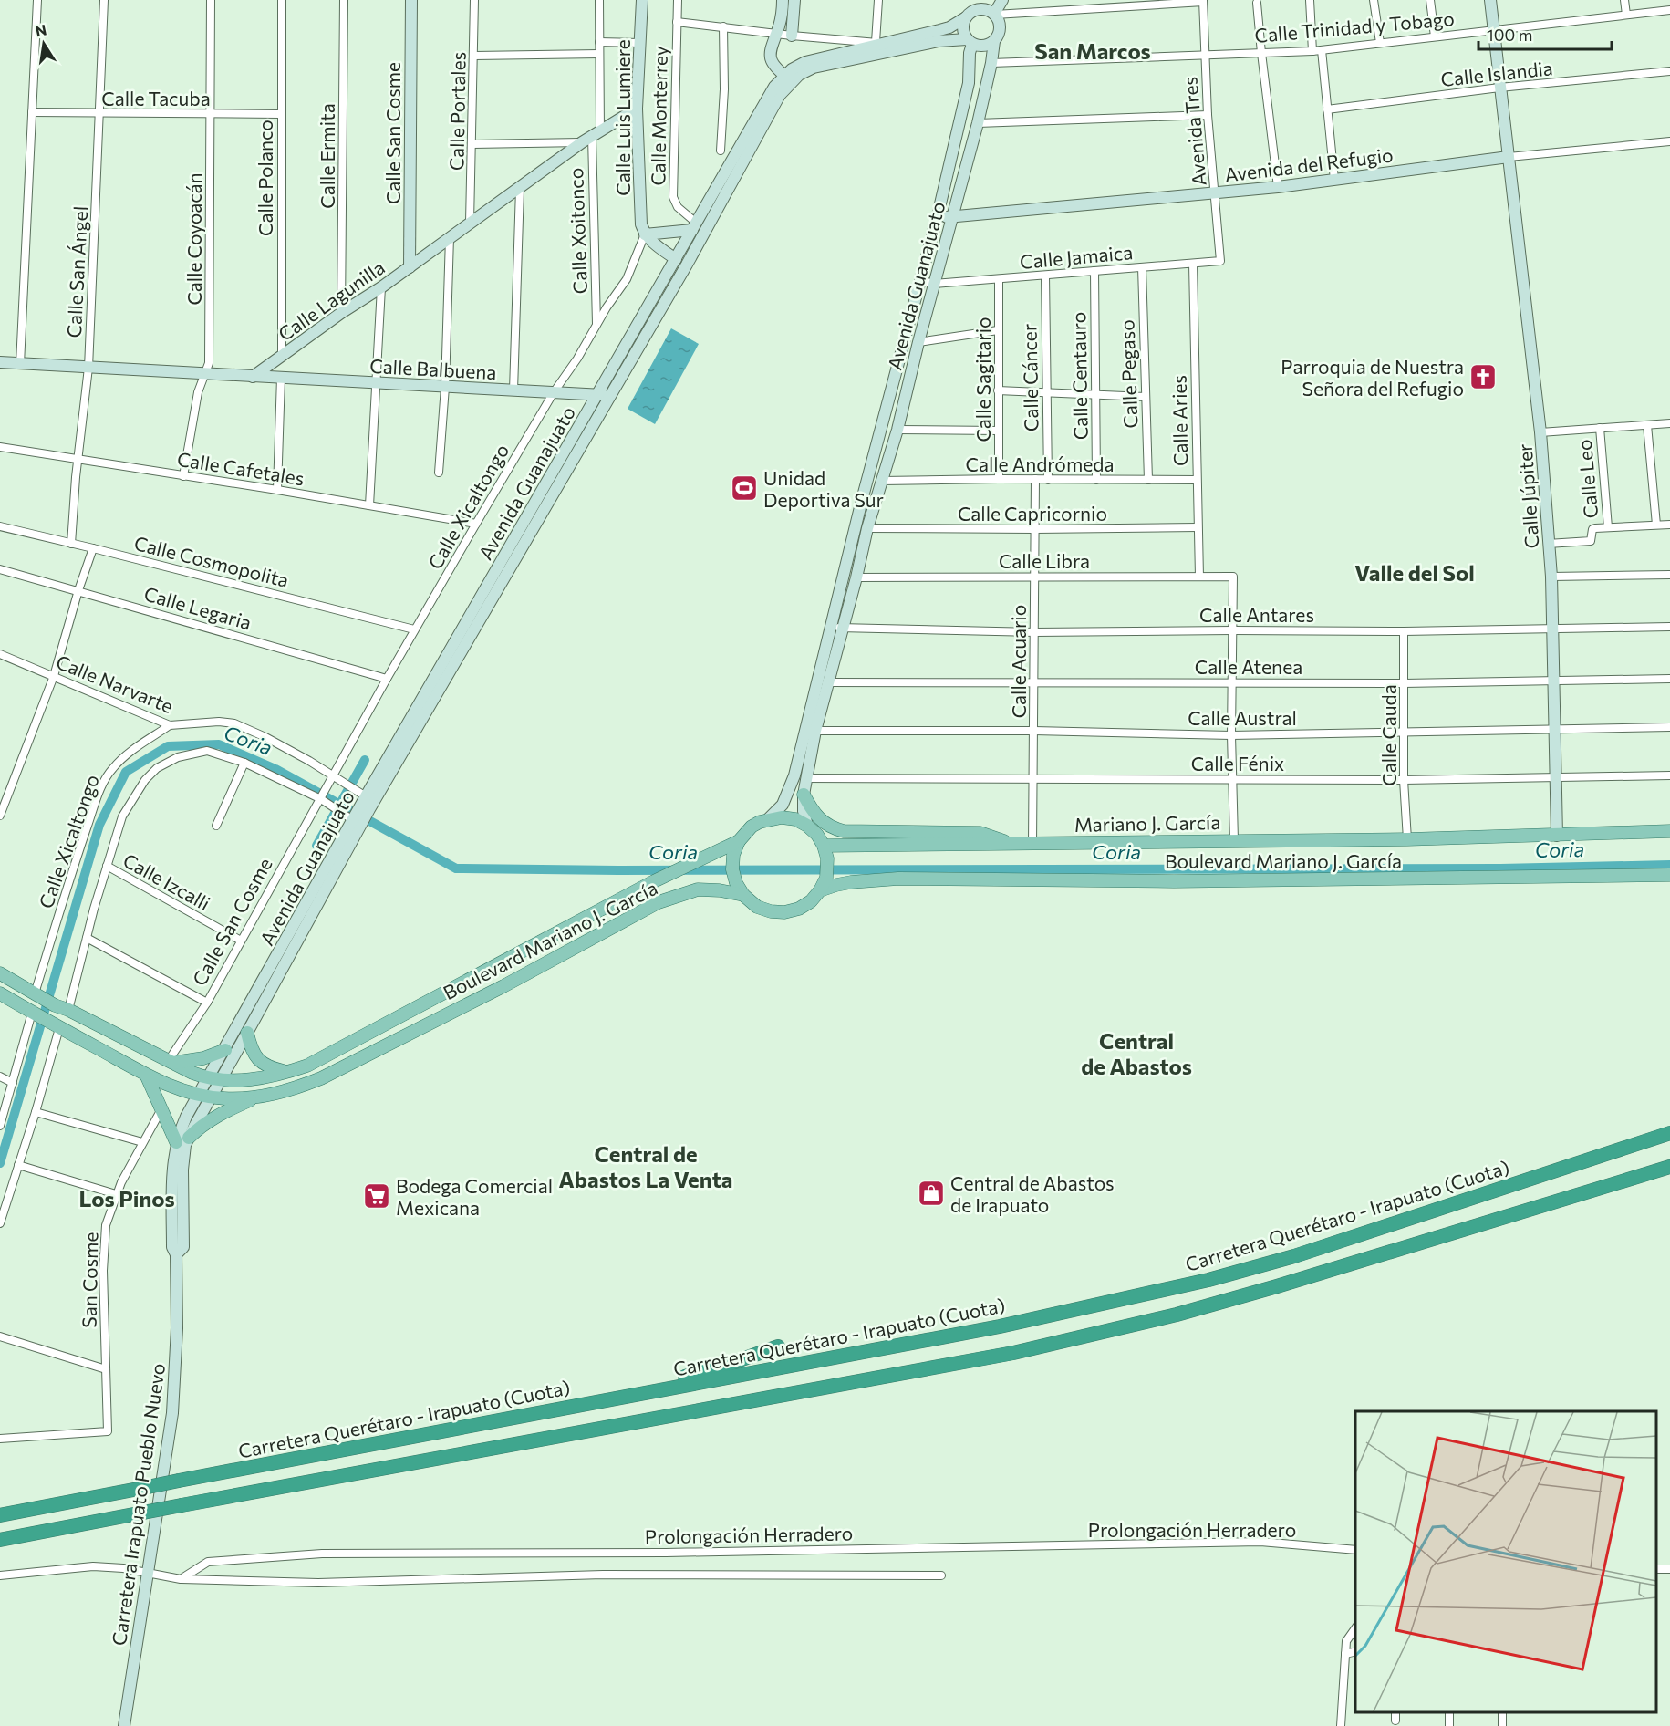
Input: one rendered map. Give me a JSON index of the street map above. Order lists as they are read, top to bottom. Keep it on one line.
{"streets":{"highway":["Carretera Querétaro - Irapuato (Cuota)"],"main road":["Mariano J. García","Boulevard Mariano J. García"],"street":["Calle Trinidad y Tobago","Calle Islandia","Calle Tacuba","Calle Portales","Calle Monterrey","Calle Luis Lumiere","Avenida Tres","Calle San Cosme","Calle Ermita","Avenida del Refugio","Calle Polanco","Calle Xoitonco","Calle Coyoacán","Calle Jamaica","Calle San Ángel","Avenida Guanajuato","Calle Lagunilla","Calle Balbuena","Calle Pegaso","Calle Centauro","Calle Cáncer","Calle Sagitario","Calle Aries","Calle Andrómeda","Calle Cafetales","Calle Leo","Calle Júpiter","Calle Xicaltongo","Calle Capricornio","Calle Libra","Calle Cosmopolita","Calle Legaria","Calle Antares","Calle Acuario","Calle Atenea","Calle Narvarte","Calle Austral","Calle Cauda","Calle Fénix","Calle Izcalli","San Cosme","Carretera Irapuato Pueblo Nuevo","Prolongación Herradero"]},"crossings":[["Calle Trinidad y Tobago","Avenida Tres"],["Calle Trinidad y Tobago","Avenida Guanajuato"],["Calle Trinidad y Tobago","Calle Júpiter"],["Calle Islandia","Calle Júpiter"],["Calle Tacuba","Calle Polanco"],["Calle Tacuba","Calle Coyoacán"],["Calle Tacuba","Calle San Ángel"],["Calle Portales","Calle Lagunilla"],["Calle Monterrey","Avenida Guanajuato"],["Calle Luis Lumiere","Calle Lagunilla"],["Calle Luis Lumiere","Calle Xicaltongo"],["Avenida Tres","Avenida del Refugio"],["Avenida Tres","Calle Jamaica"],["Calle San Cosme","Calle Lagunilla"],["Calle San Cosme","Calle Xicaltongo"],["Calle San Cosme","Boulevard Mariano J. García"],["Calle San Cosme","Calle Izcalli"],["Calle Ermita","Calle Lagunilla"],["Avenida del Refugio","Avenida Guanajuato"],["Avenida del Refugio","Calle Júpiter"],["Calle Polanco","Calle Lagunilla"],["Calle Xoitonco","Calle Lagunilla"],["Calle Xoitonco","Calle Xicaltongo"],["Calle Coyoacán","Calle Cafetales"],["Calle Jamaica","Avenida Guanajuato"],["Calle Jamaica","Calle Pegaso"],["Calle Jamaica","Calle Centauro"],["Calle Jamaica","Calle Cáncer"],["Calle Jamaica","Calle Sagitario"],["Calle Jamaica","Calle Aries"],["Calle San Ángel","Calle Cafetales"],["Calle San Ángel","Calle Cosmopolita"],["Avenida Guanajuato","Calle Balbuena"],["Avenida Guanajuato","Calle Andrómeda"],["Avenida Guanajuato","Calle Capricornio"],["Avenida Guanajuato","Calle Libra"],["Avenida Guanajuato","Calle Antares"],["Avenida Guanajuato","Calle Atenea"],["Avenida Guanajuato","Calle Narvarte"],["Avenida Guanajuato","Calle Austral"],["Avenida Guanajuato","Calle Fénix"],["Avenida Guanajuato","Mariano J. García"],["Avenida Guanajuato","Boulevard Mariano J. García"],["Calle Lagunilla","Calle Balbuena"],["Calle Balbuena","Calle Xicaltongo"],["Calle Pegaso","Calle Andrómeda"],["Calle Centauro","Calle Andrómeda"],["Calle Cáncer","Calle Andrómeda"],["Calle Sagitario","Calle Andrómeda"],["Calle Aries","Calle Andrómeda"],["Calle Aries","Calle Capricornio"],["Calle Aries","Calle Libra"],["Calle Andrómeda","Calle Acuario"],["Calle Cafetales","Calle Xicaltongo"],["Calle Júpiter","Calle Antares"],["Calle Júpiter","Calle Atenea"],["Calle Júpiter","Calle Austral"],["Calle Júpiter","Calle Fénix"],["Calle Júpiter","Mariano J. García"],["Calle Xicaltongo","Calle Cosmopolita"],["Calle Xicaltongo","Calle Legaria"],["Calle Xicaltongo","Calle Narvarte"],["Calle Xicaltongo","Boulevard Mariano J. García"],["Calle Capricornio","Calle Acuario"],["Calle Libra","Calle Antares"],["Calle Libra","Calle Acuario"],["Calle Antares","Calle Acuario"],["Calle Antares","Calle Cauda"],["Calle Acuario","Calle Atenea"],["Calle Acuario","Calle Austral"],["Calle Acuario","Calle Fénix"],["Calle Acuario","Mariano J. García"],["Calle Atenea","Calle Cauda"],["Calle Austral","Calle Cauda"],["Calle Cauda","Calle Fénix"],["Calle Cauda","Mariano J. García"],["Mariano J. García","Boulevard Mariano J. García"]],"districts":["San Marcos","Valle del Sol","Central de Abastos","Central de Abastos La Venta","Los Pinos"],"water":["Coria"],"places":{"church":["Parroquia de Nuestra Señora del Refugio"],"sports":["Unidad Deportiva Sur"],"shop":["Central de Abastos de Irapuato"],"supermarket":["Bodega Comercial Mexicana"]},"scale_bar":"100 m","north":"top"}
